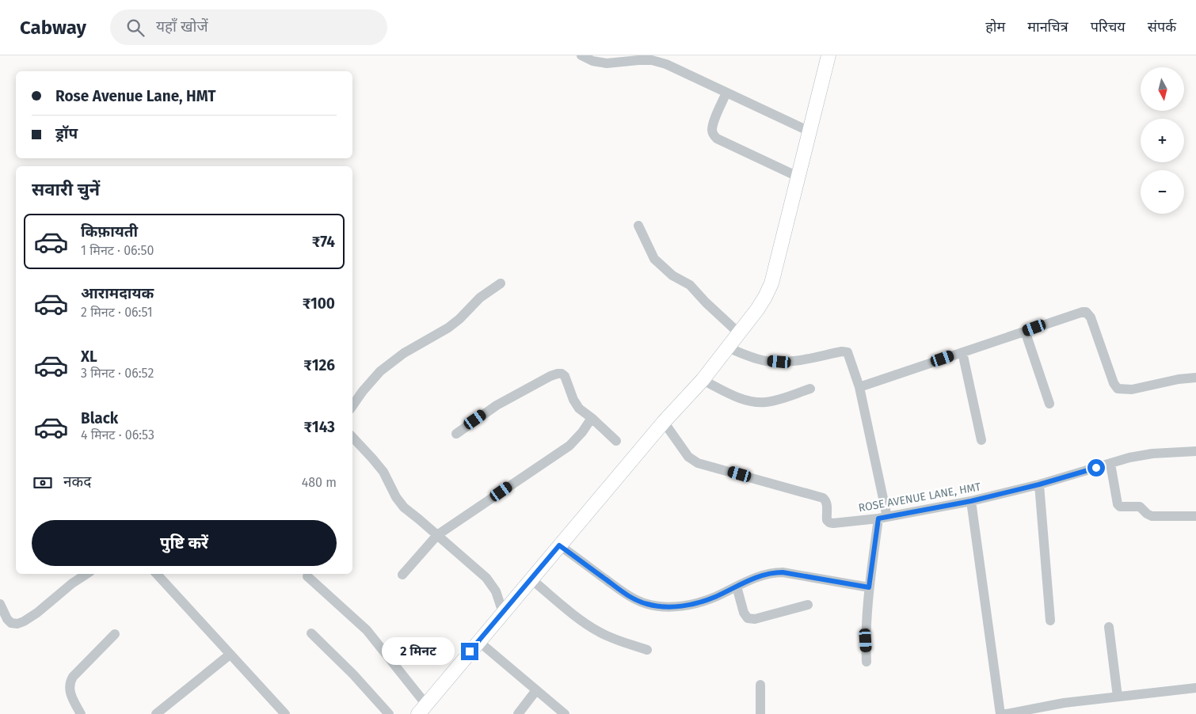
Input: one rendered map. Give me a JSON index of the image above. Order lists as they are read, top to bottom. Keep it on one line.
{"streets":{"street":["ROSE AVENUE LANE, HMT"]},"north":"bottom","page":{"header":"Cabway","search":"यहाँ खोजें","nav":["होम","मानचित्र","परिचय","संपर्क"],"map_buttons":["+","−"],"banner":["Rose Avenue Lane, HMT","ड्रॉप"],"heading":"सवारी चुनें","list":[{"name":"किफ़ायती","note":"1 मिनट · 06:50","value":"₹74"},{"name":"आरामदायक","note":"2 मिनट · 06:51","value":"₹100"},{"name":"XL","note":"3 मिनट · 06:52","value":"₹126"},{"name":"Black","note":"4 मिनट · 06:53","value":"₹143"}],"pay":["नकद","480 m"],"buttons":"पुष्टि करें","bubble":"2 मिनट"}}
